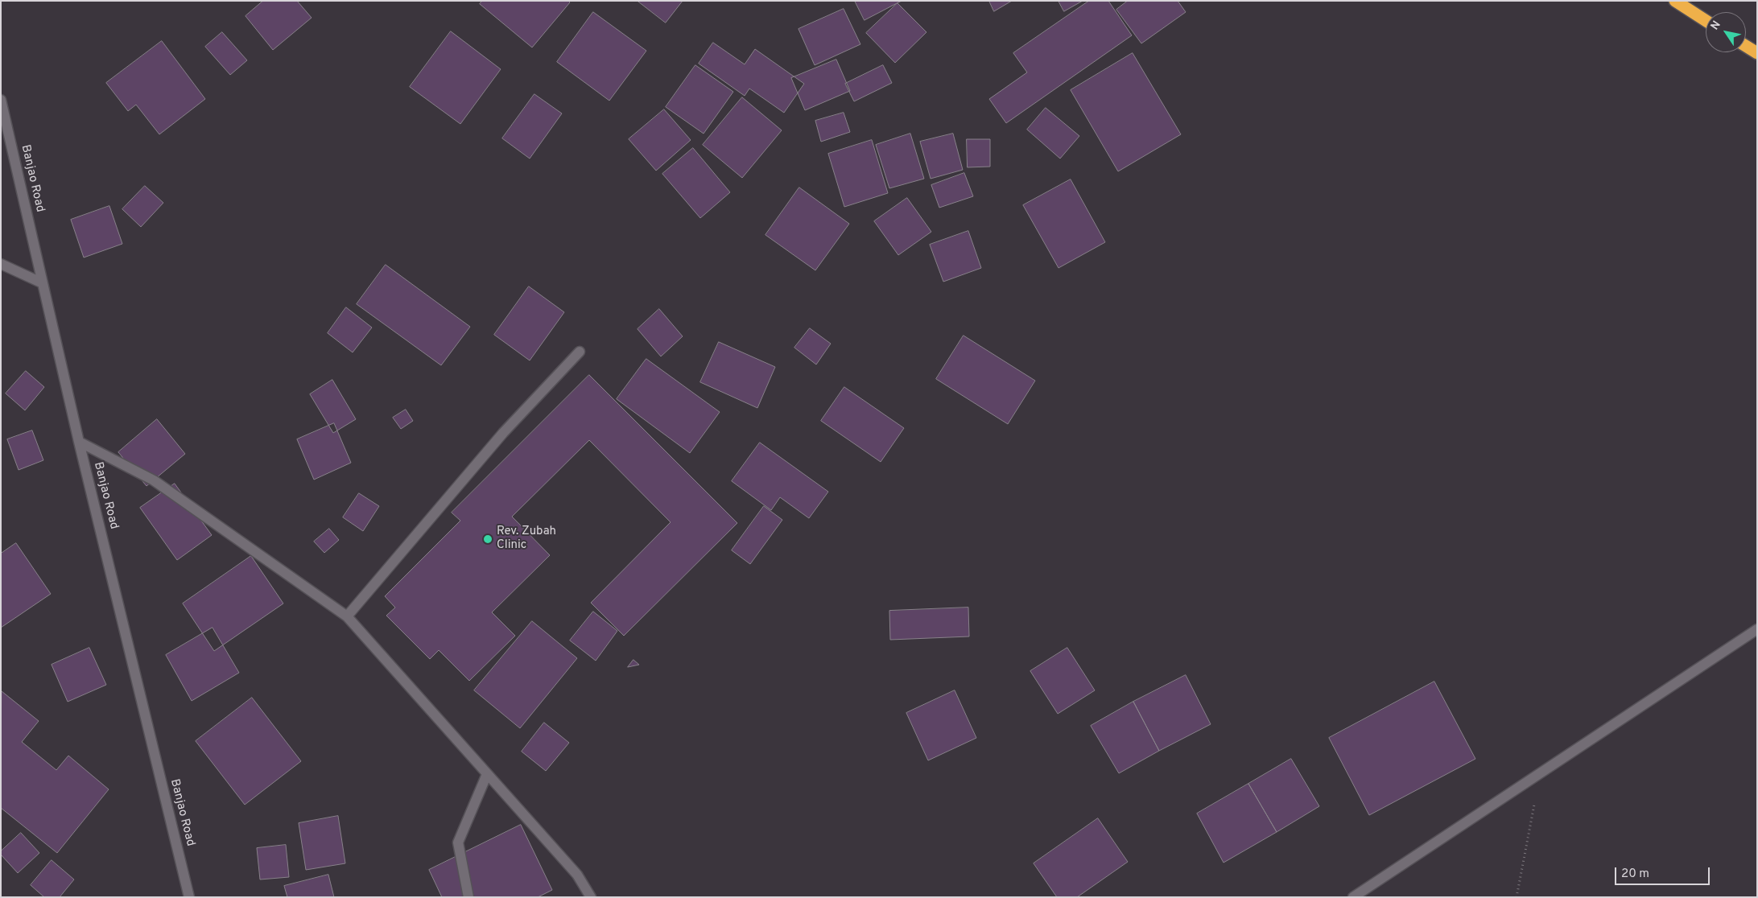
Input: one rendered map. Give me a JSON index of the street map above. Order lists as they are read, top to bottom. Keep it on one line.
{"streets":{"street":["Banjao Road"]},"places":["Rev. Zubah Clinic"],"scale_bar":"20 m","north":"top left"}
